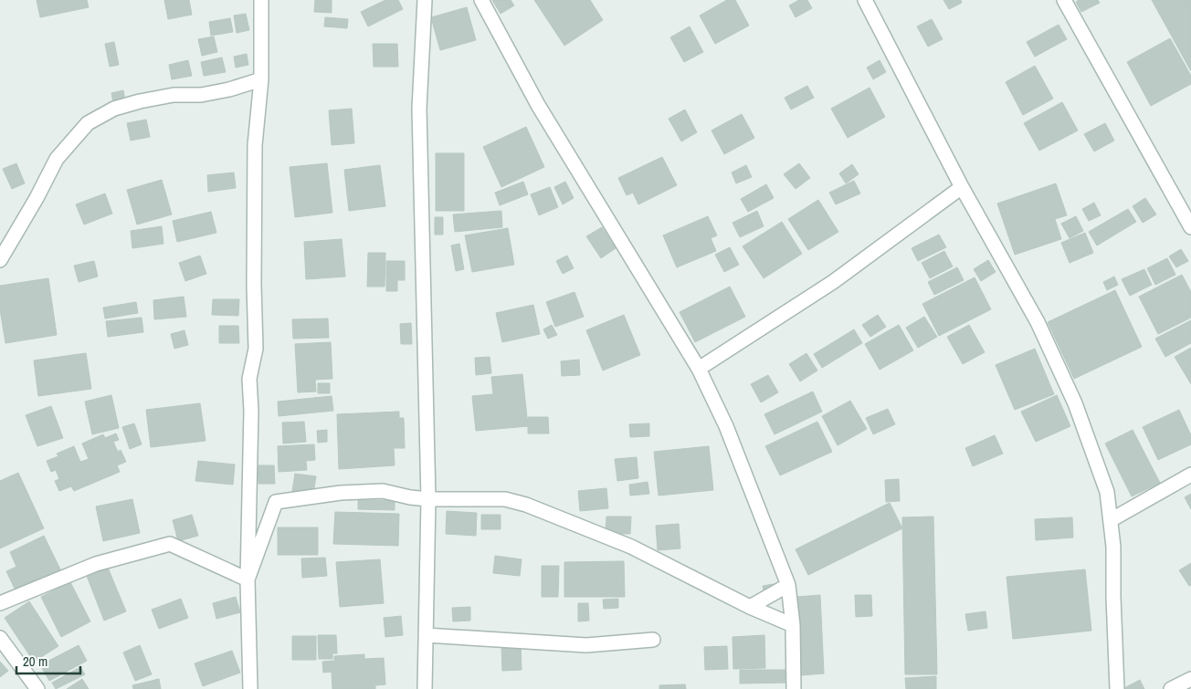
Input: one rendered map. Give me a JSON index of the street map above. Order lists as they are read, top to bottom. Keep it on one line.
{"scale_bar":"20 m"}
